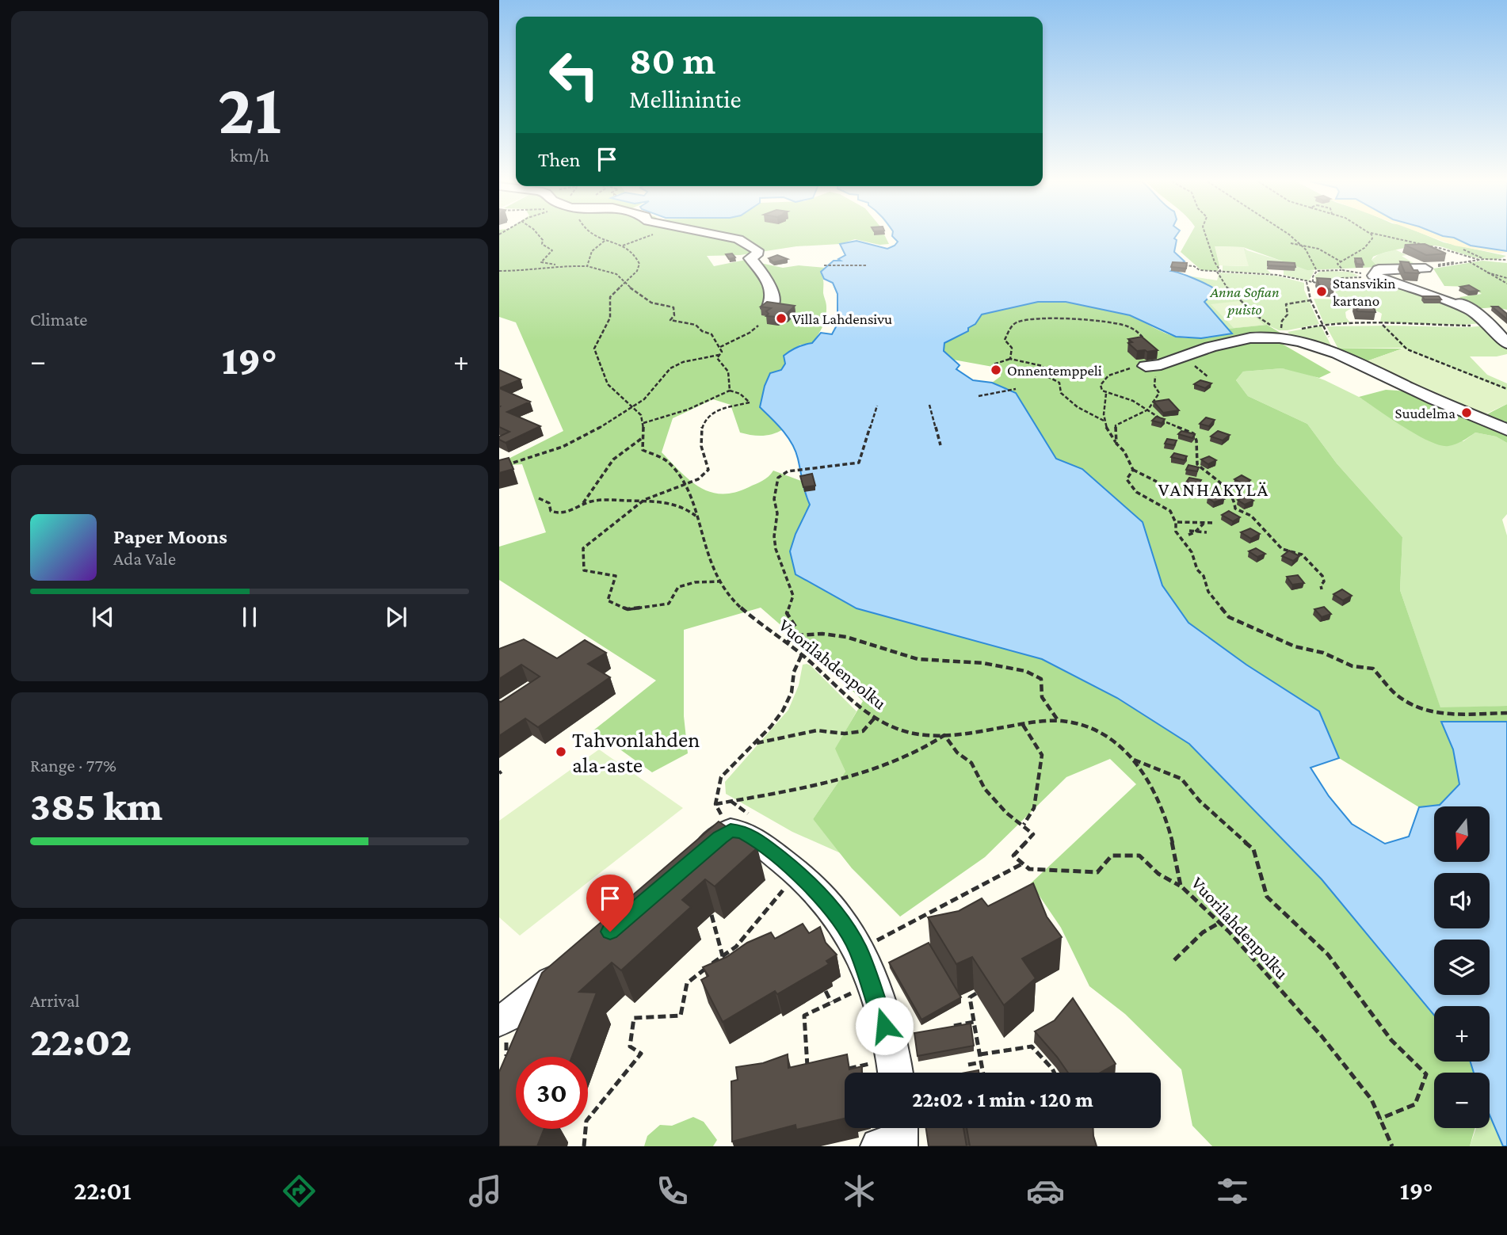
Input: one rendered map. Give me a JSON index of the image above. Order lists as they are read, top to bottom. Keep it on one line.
{"streets":{"path":["Vuorilahdenpolku"]},"districts":["VANHAKYLÄ"],"parks":["Anna Sofian puisto"],"places":["Stansvikin kartano","Villa Lahdensivu","Onnentemppeli","Suudelma","Tahvonlahden ala-aste"],"north":"bottom","page":{"tile":[["21","km/h"],"Climate",["Range · 77%","385 km"],["Arrival","22:02"]],"turn":["80 m","Mellinintie"],"then":"Then","heat":["−","19°","+"],"song":["Paper Moons","Ada Vale"],"map_buttons":["+","−"],"limit":"30","trip":"22:02 · 1 min · 120 m","tabs":["22:01","19°"]}}
